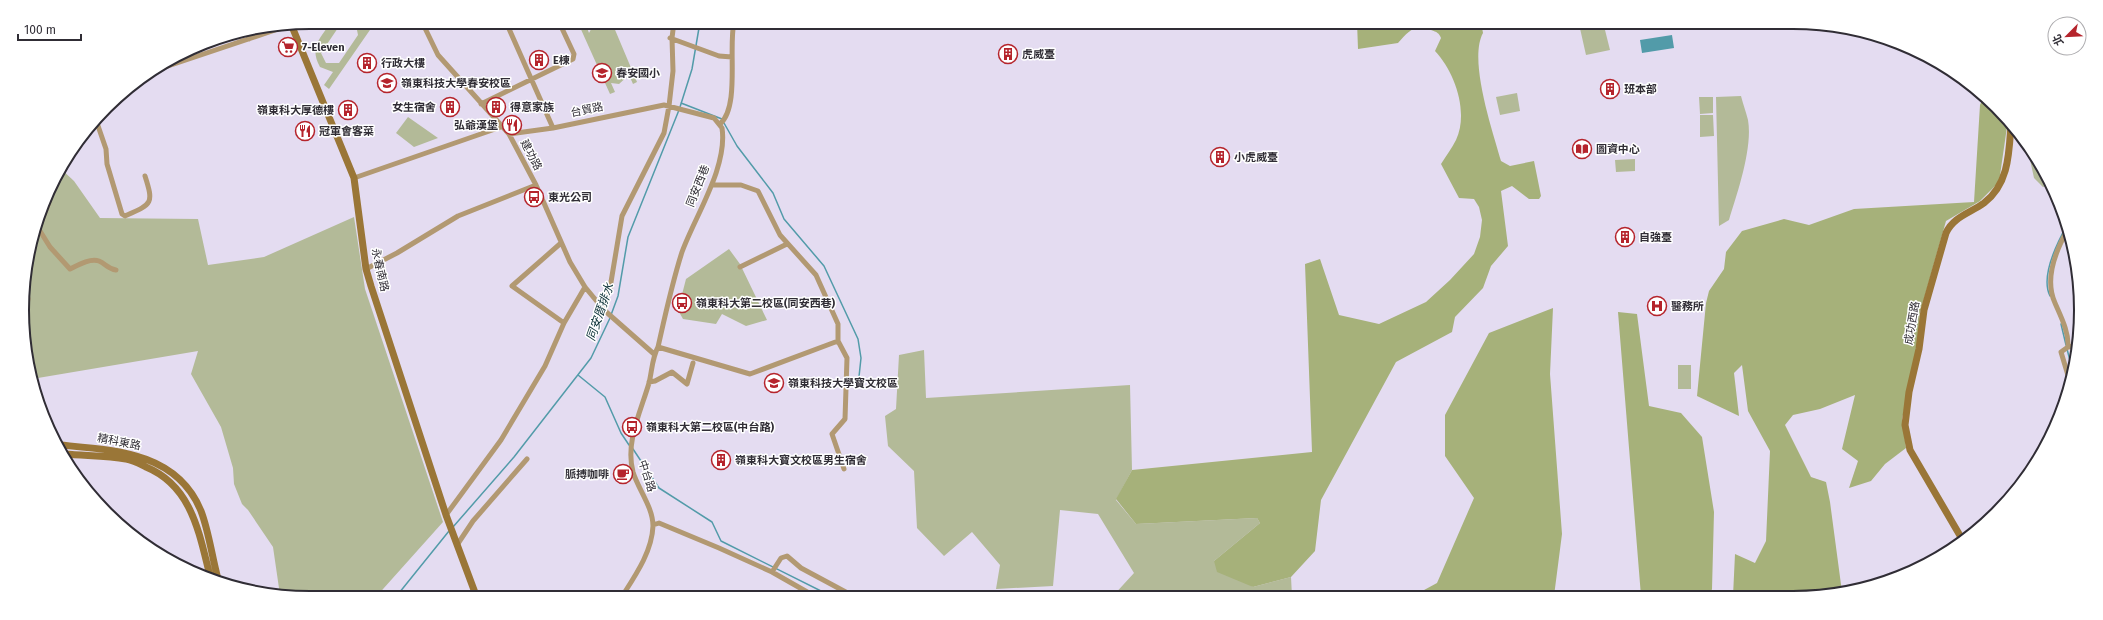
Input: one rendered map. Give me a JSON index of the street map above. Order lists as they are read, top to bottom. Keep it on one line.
{"streets":{"street":["台貿路","建功路","同安西巷","永春南路","成功西路","精科東路","中台路"]},"crossings":[["台貿路","建功路"],["建功路","同安西巷"],["建功路","中台路"],["同安西巷","中台路"]],"water":["同安厝排水"],"places":{"supermarket":["7-Eleven"],"building":["虎威臺","E棟","行政大樓","班本部","女生宿舍","得意家族","嶺東科大厚德樓","小虎威臺","自強臺","嶺東科大寶文校區男生宿舍"],"school or university":["春安國小","嶺東科技大學春安校區","嶺東科技大學寶文校區"],"restaurant":["弘爺漢堡","冠軍會客菜"],"library":["圖資中心"],"bus stop":["東光公司","嶺東科大第二校區(同安西巷)","嶺東科大第二校區(中台路)"],"hospital":["醫務所"],"cafe":["脈搏咖啡"]},"scale_bar":"100 m","north":"bottom left"}
